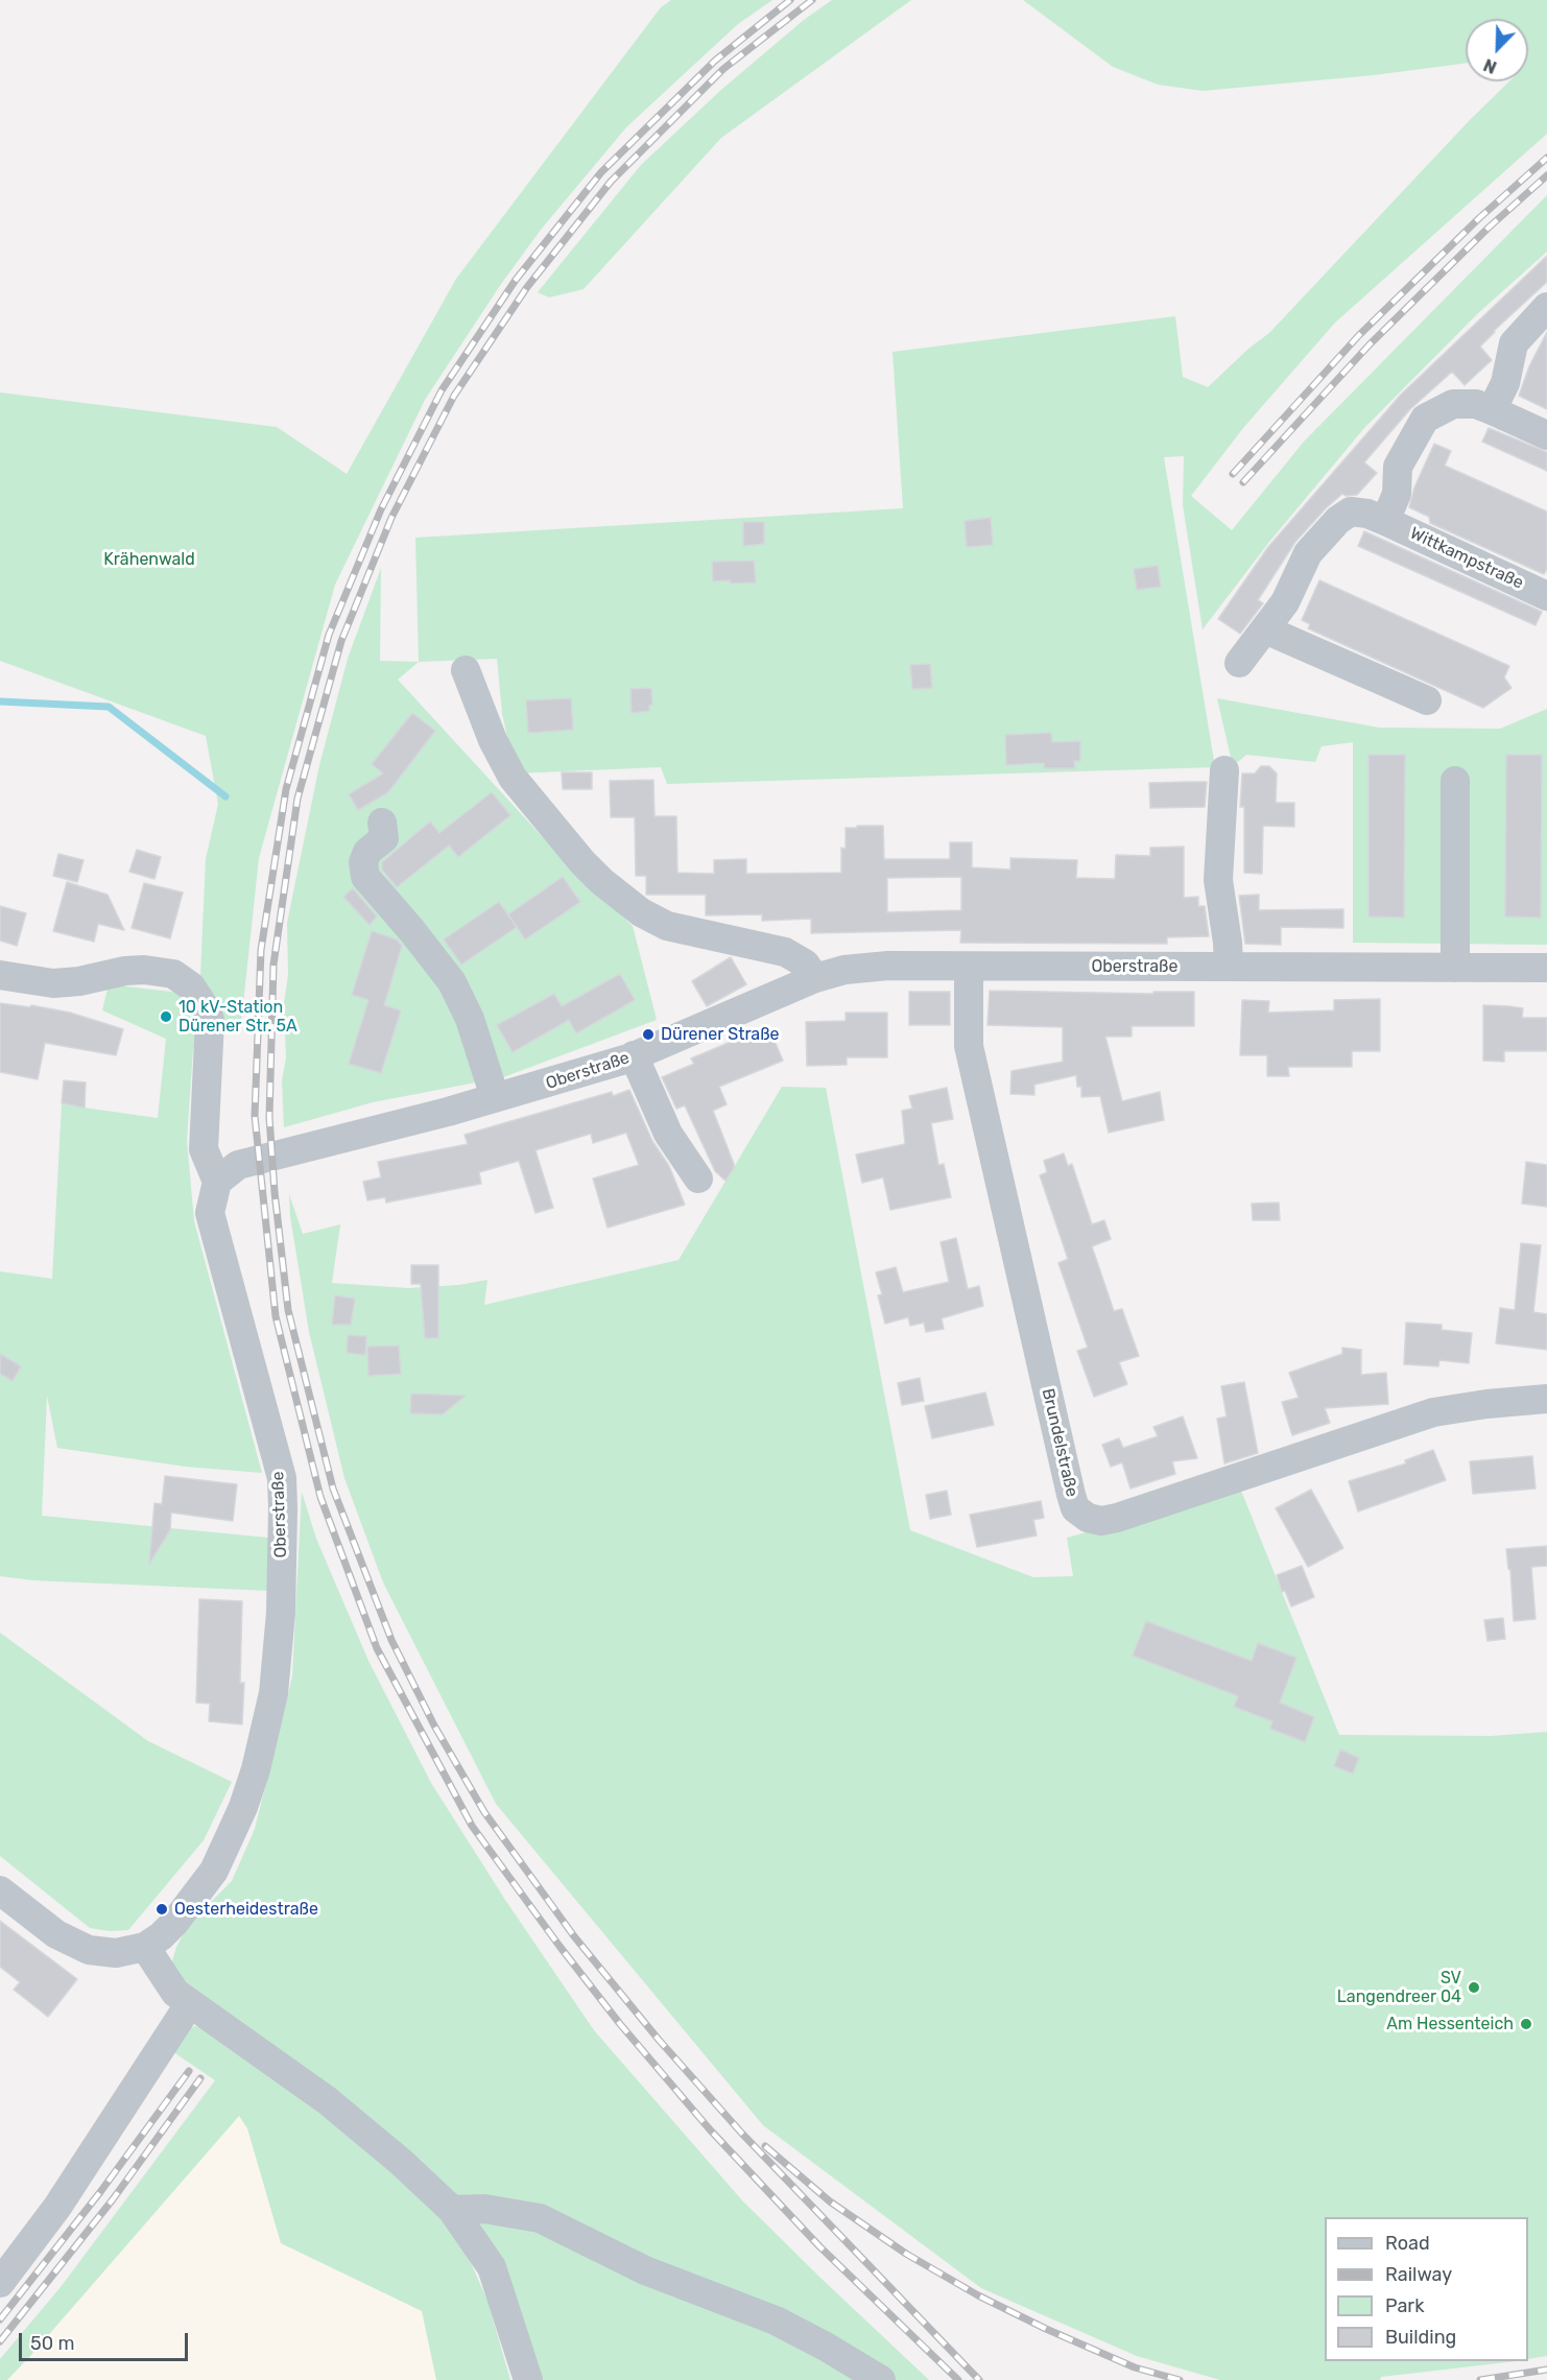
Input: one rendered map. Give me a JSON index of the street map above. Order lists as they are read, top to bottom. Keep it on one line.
{"streets":{"street":["Wittkampstraße","Oberstraße","Brundelstraße"]},"crossings":[["Oberstraße","Brundelstraße"]],"parks":["Krähenwald"],"places":["10 kV-Station Dürener Str. 5A","Dürener Straße","Oesterheidestraße","SV Langendreer 04","Am Hessenteich"],"legend":["Road","Railway","Park","Building"],"scale_bar":"50 m","north":"bottom left"}
